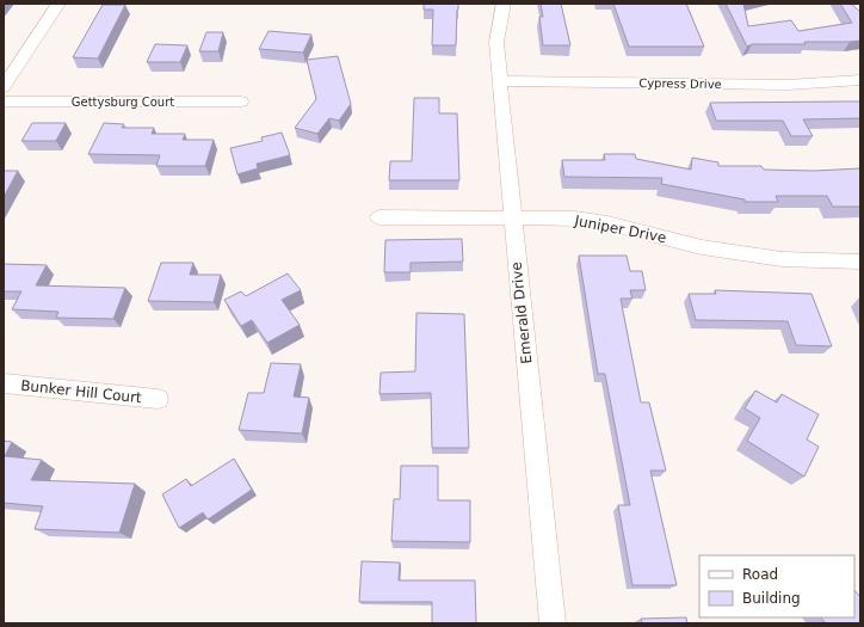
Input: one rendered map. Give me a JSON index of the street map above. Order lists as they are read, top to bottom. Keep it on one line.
{"streets":{"street":["Cypress Drive","Gettysburg Court","Juniper Drive","Emerald Drive","Bunker Hill Court"]},"crossings":[["Cypress Drive","Emerald Drive"],["Juniper Drive","Emerald Drive"]],"legend":["Road","Building"]}
